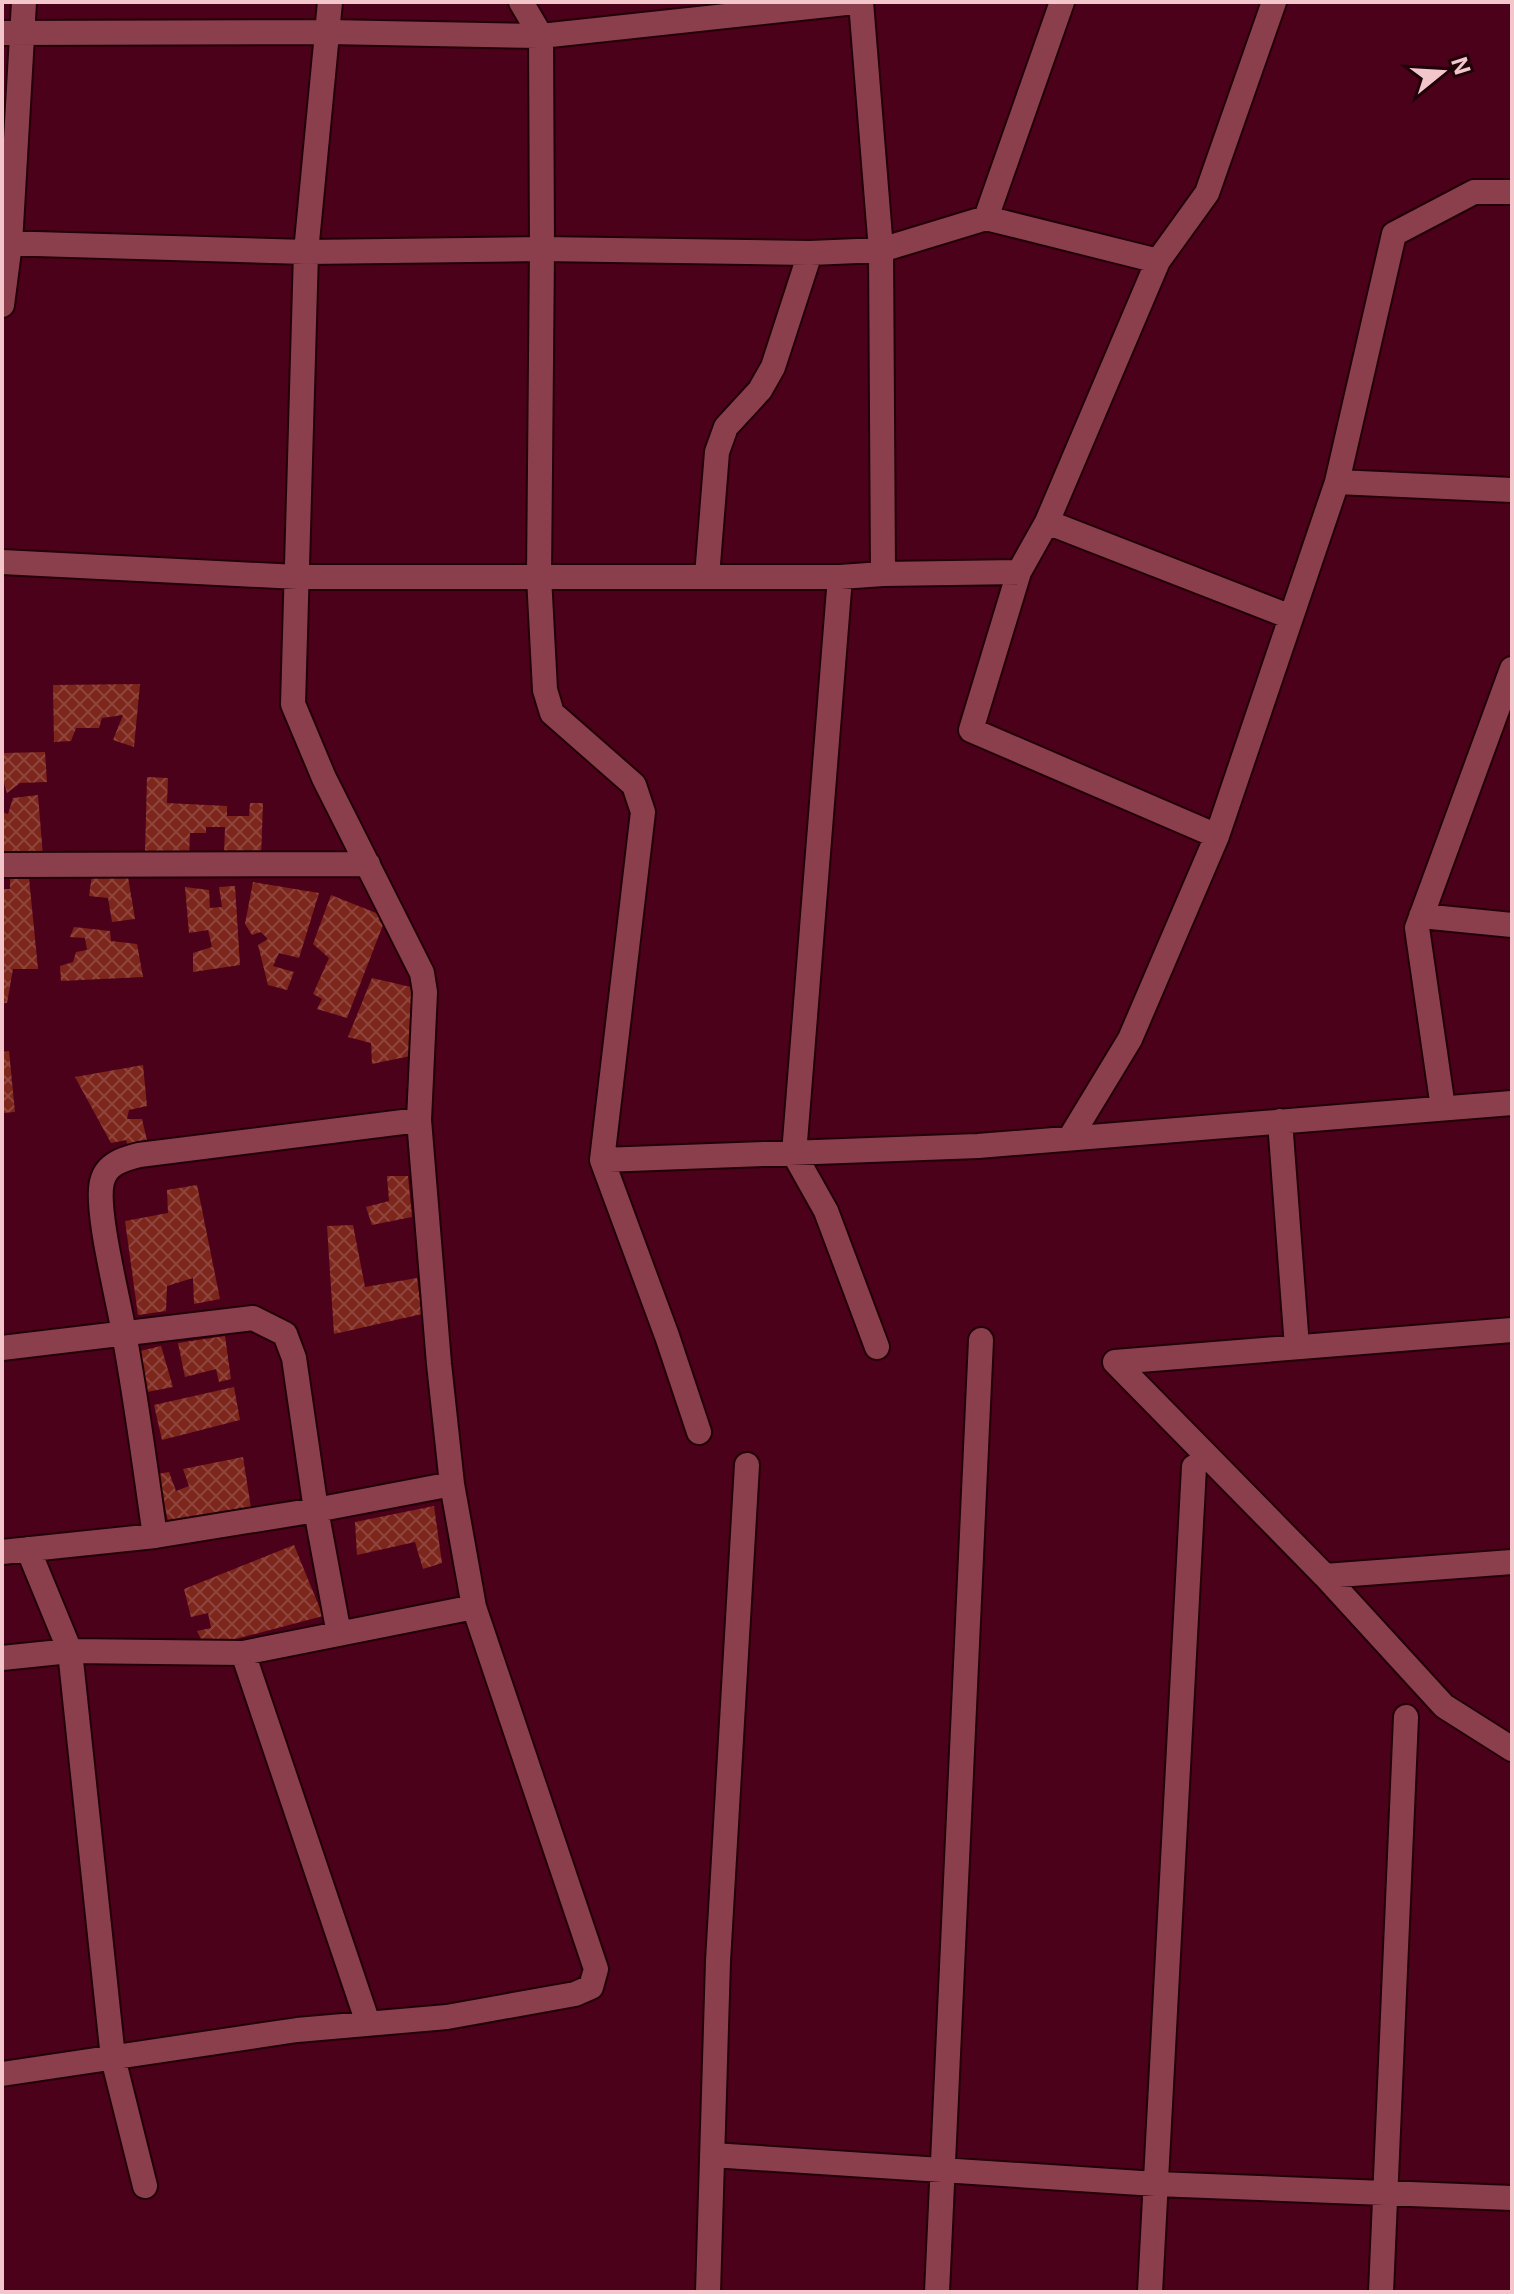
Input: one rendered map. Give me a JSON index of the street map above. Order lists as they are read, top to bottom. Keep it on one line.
{"north":"right"}
